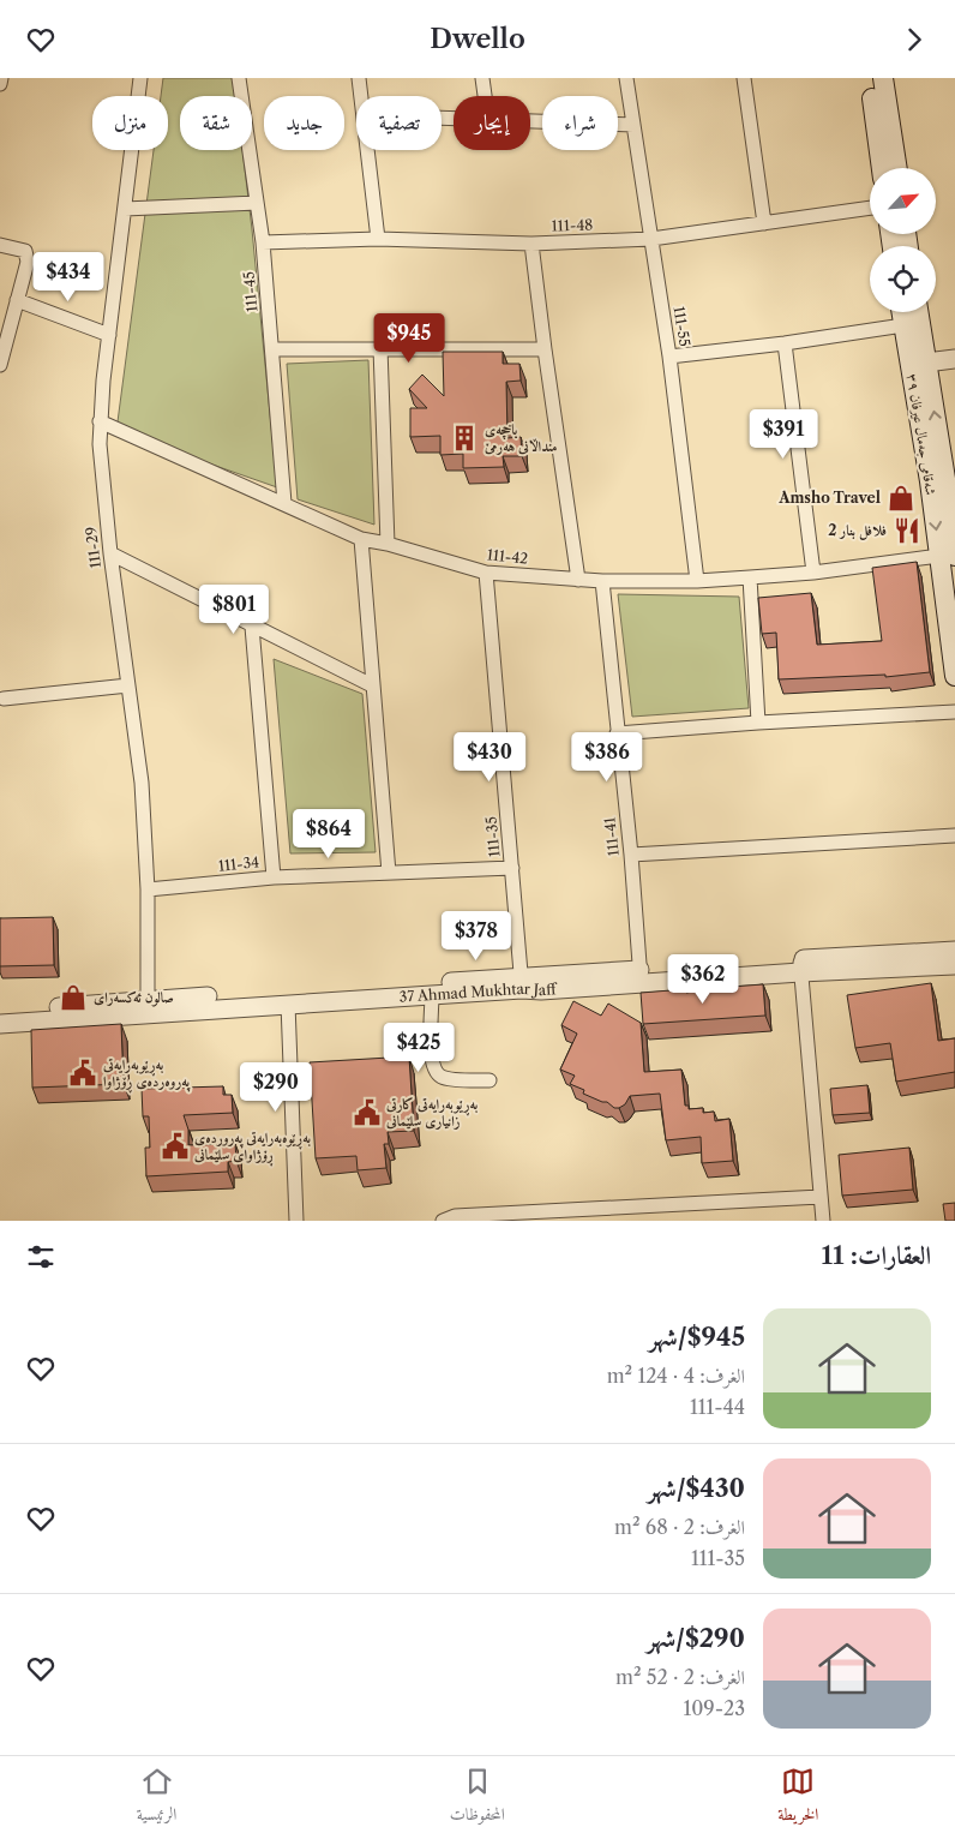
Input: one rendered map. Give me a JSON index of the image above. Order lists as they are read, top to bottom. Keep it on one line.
{"streets":{"main road":["شەقامی جەمال عیرفان ٣٩"],"street":["111-48","111-45","111-55","111-29","111-42","111-35","111-41","111-34","37 Ahmad Mukhtar Jaff"]},"crossings":[["111-48","111-45"],["111-48","111-55"],["111-45","111-42"],["111-55","111-42"],["شەقامی جەمال عیرفان ٣٩","111-42"],["111-29","111-42"],["111-29","111-34"],["111-29","37 Ahmad Mukhtar Jaff"],["111-42","111-35"],["111-42","111-41"],["111-35","111-34"],["111-35","37 Ahmad Mukhtar Jaff"],["111-41","37 Ahmad Mukhtar Jaff"]],"places":{"building":["باخچەی منداڵانی هەرمێ"],"shop":["Amsho Travel","صالون ئەکسەرای"],"restaurant":["فلافل بنار 2"],"public building":["بەڕێوبەرایەتی پەروەردەی ڕۆژاوا","بەڕێوبەرایەتی کارتی زانیاری سلێمانی","بەڕێوەبەرایەتی پەروردەی ڕۆژاوای سلێمانی"]},"north":"top right","page":{"header":"Dwello","chip":["شراء","إيجار","تصفية","جديد","شقة","منزل"],"price":["$434","$945","$391","$801","$430","$386","$864","$378","$362","$425","$290"],"heading":"العقارات: 11","list":[{"name":"$945/شهر","note":"الغرف: 4 · 124 m² · 111-44"},{"name":"$430/شهر","note":"الغرف: 2 · 68 m² · 111-35"},{"name":"$290/شهر","note":"الغرف: 2 · 52 m² · 109-23"}],"tabs":["الخريطة","المحفوظات","الرئيسية"]}}
